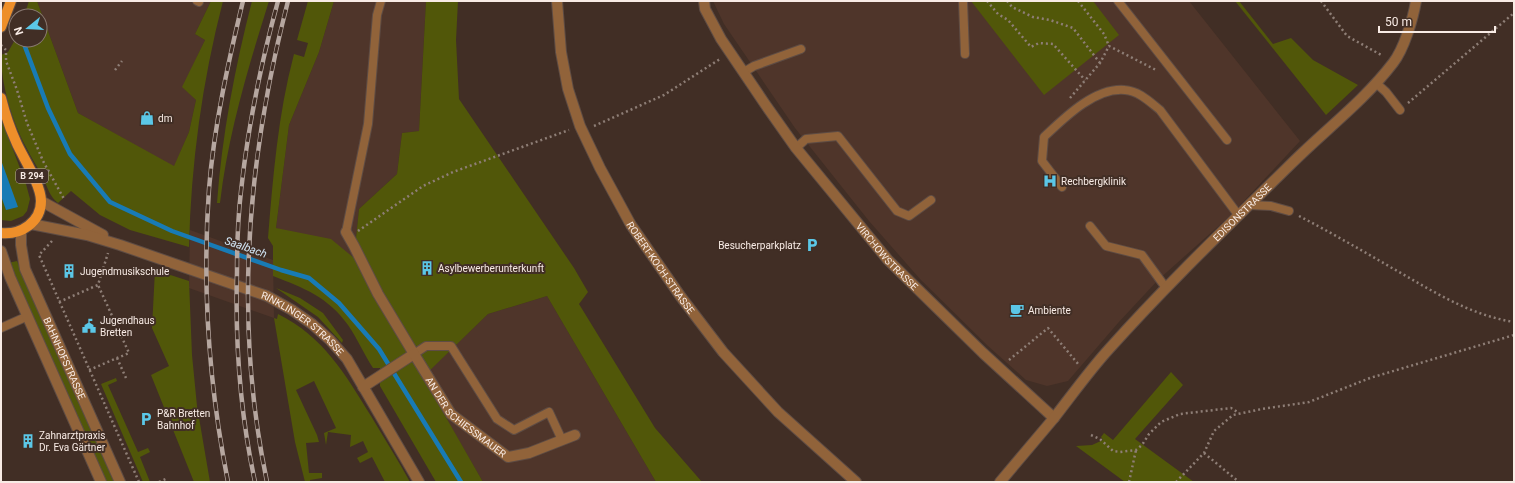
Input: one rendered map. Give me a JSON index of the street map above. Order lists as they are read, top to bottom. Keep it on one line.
{"streets":{"main road":["B 294"],"street":["EDISONSTRASSE","VIRCHOWSTRASSE","ROBERT-KOCH-STRASSE","RINKLINGER STRASSE","BAHNHOFSTRASSE","AN DER SCHIESSMAUER"]},"crossings":[["B 294","RINKLINGER STRASSE"],["EDISONSTRASSE","VIRCHOWSTRASSE"]],"water":["Saalbach"],"places":{"shop":["dm"],"hospital":["Rechbergklinik"],"parking":["Besucherparkplatz","P&R Bretten Bahnhof"],"building":["Asylbewerberunterkunft","Jugendmusikschule","Zahnarztpraxis Dr. Eva Gärtner"],"cafe":["Ambiente"],"public building":["Jugendhaus Bretten"]},"scale_bar":"50 m","north":"left"}
